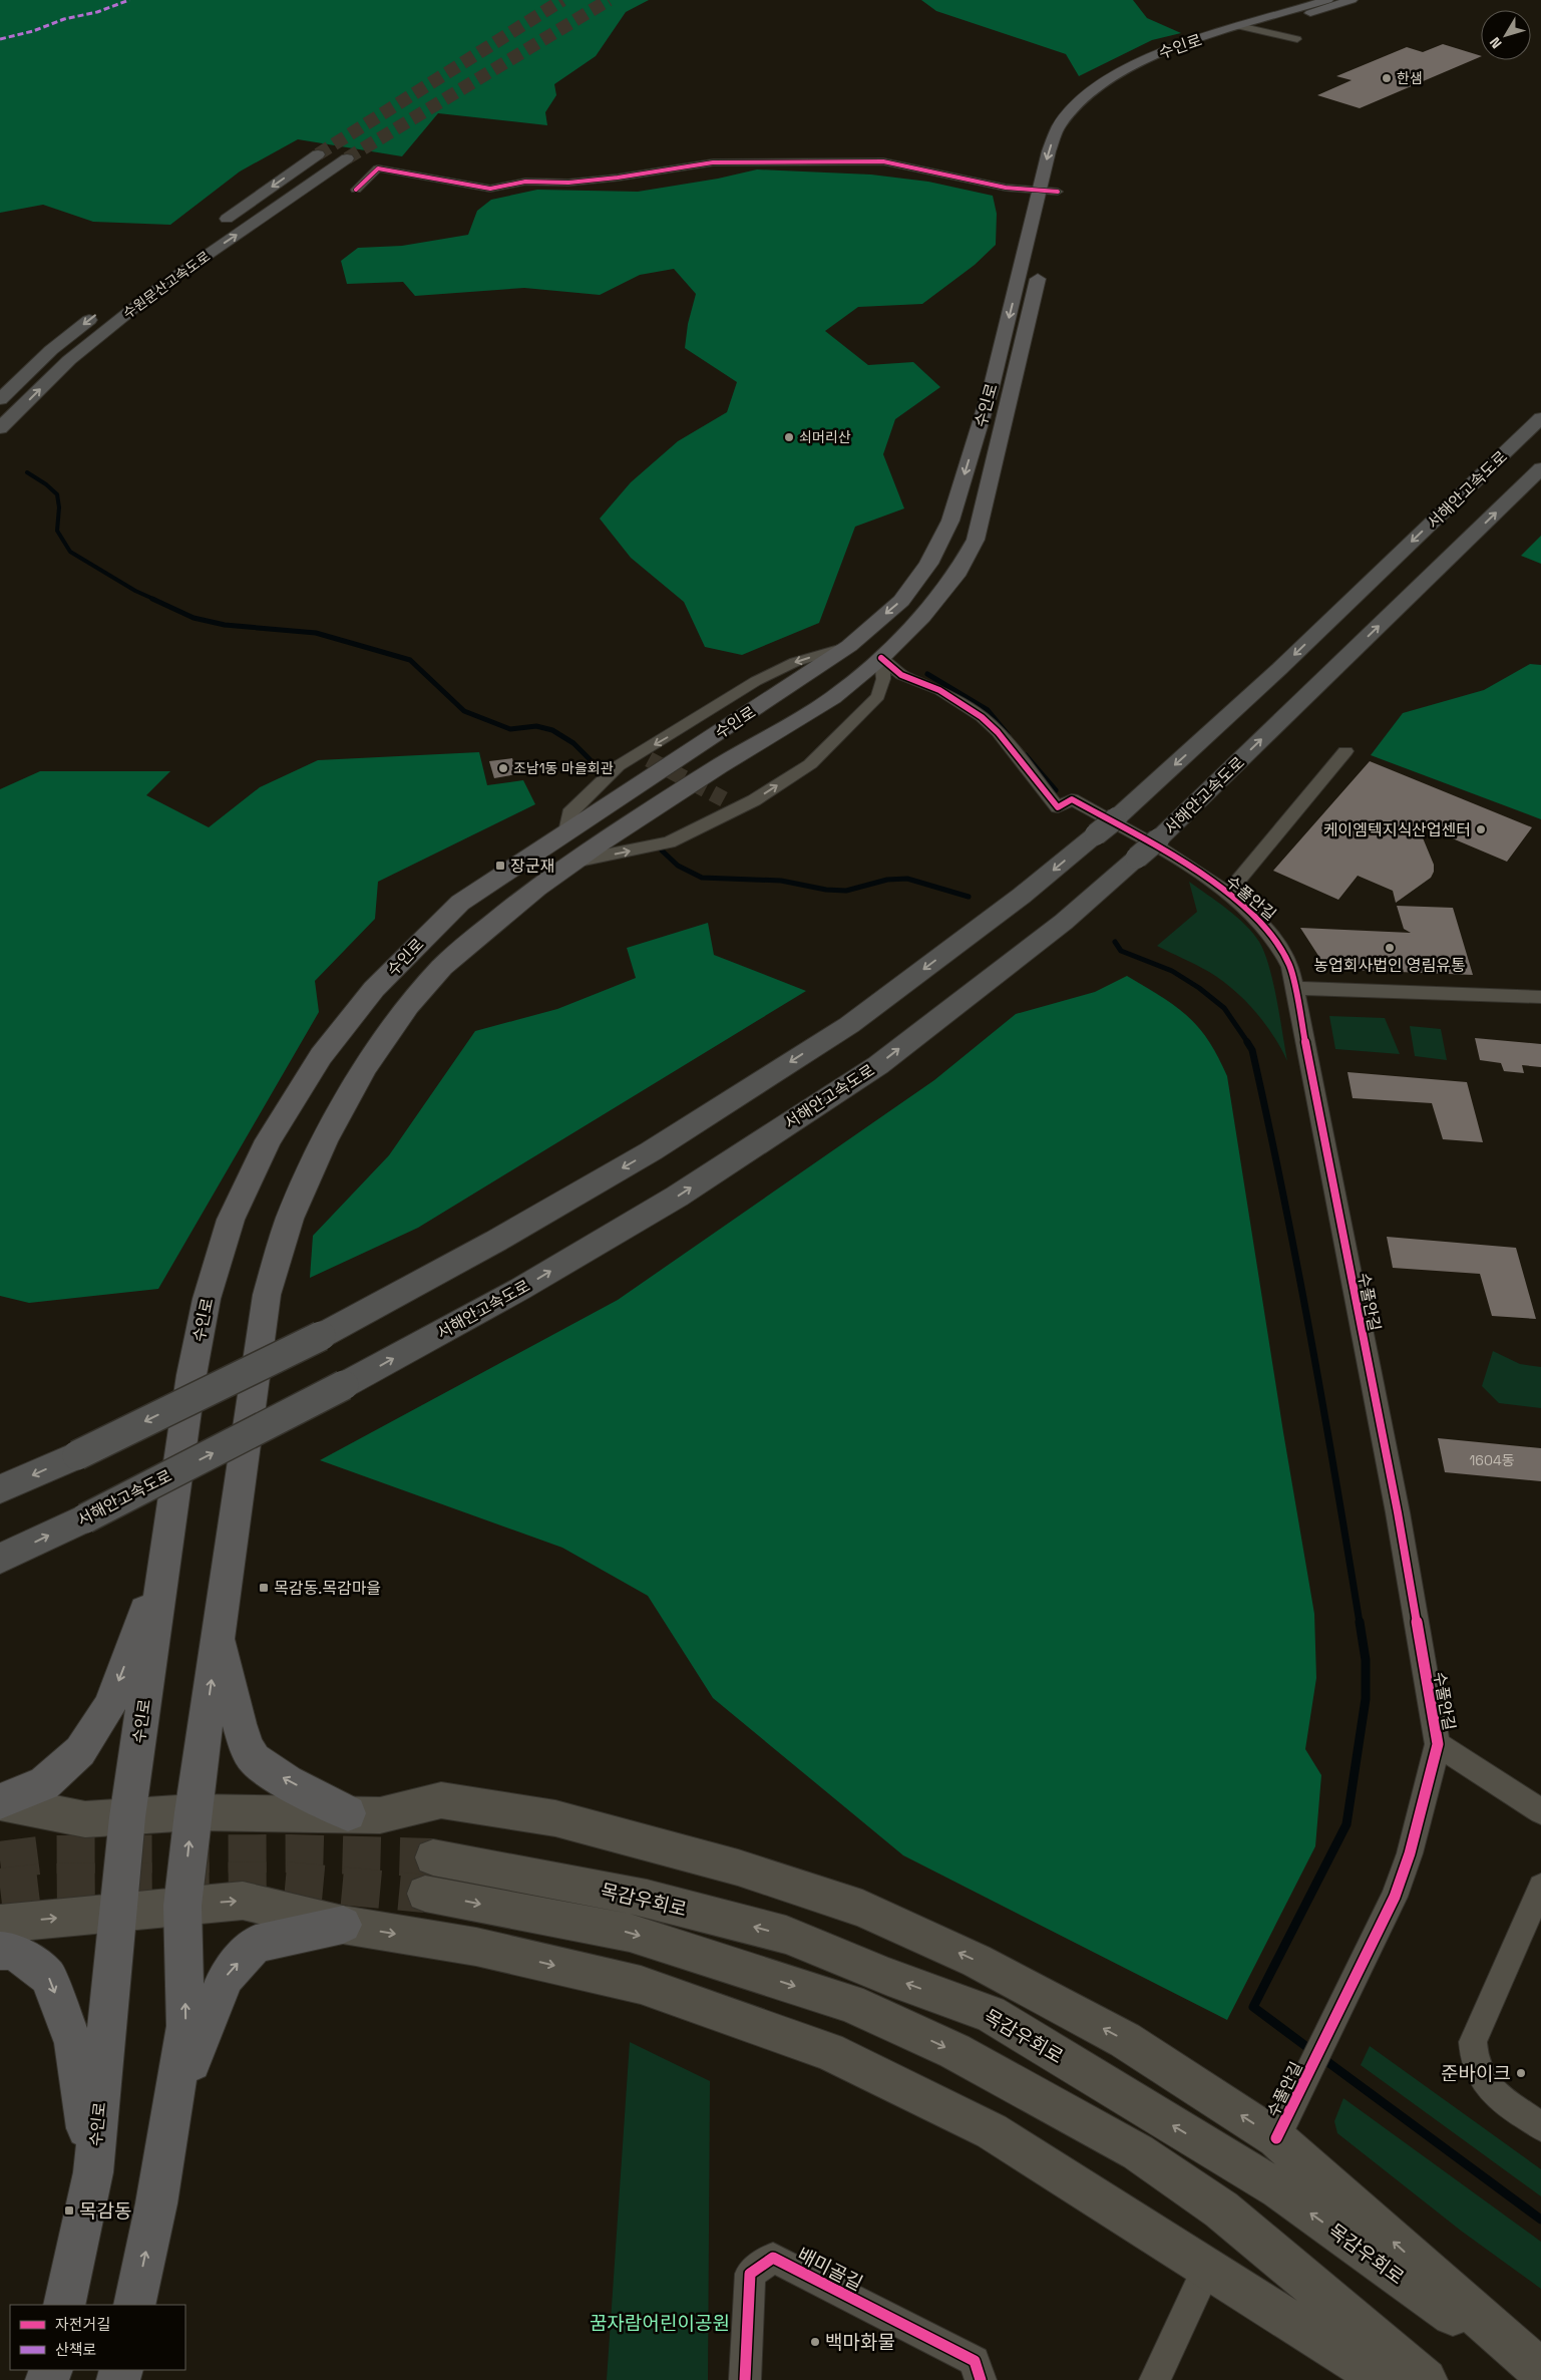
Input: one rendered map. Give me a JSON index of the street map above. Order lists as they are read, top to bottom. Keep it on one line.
{"streets":{"highway":["수원문산고속도로","서해안고속도로"],"main road":["수인로","목감우회로"],"street":["수풀안길","배미골길"]},"crossings":[["수인로","수풀안길"]],"parks":["꿈자람어린이공원"],"places":{"other":["한샘","쇠머리산","조남1동 마을회관","케이엠텍지식산업센터","농업회사법인 영림유통","준바이크","백마화물"],"transit":["장군재","목감동.목감마을","목감동"]},"house_numbers":["1604동"],"legend":["자전거길","산책로"],"north":"bottom left"}
